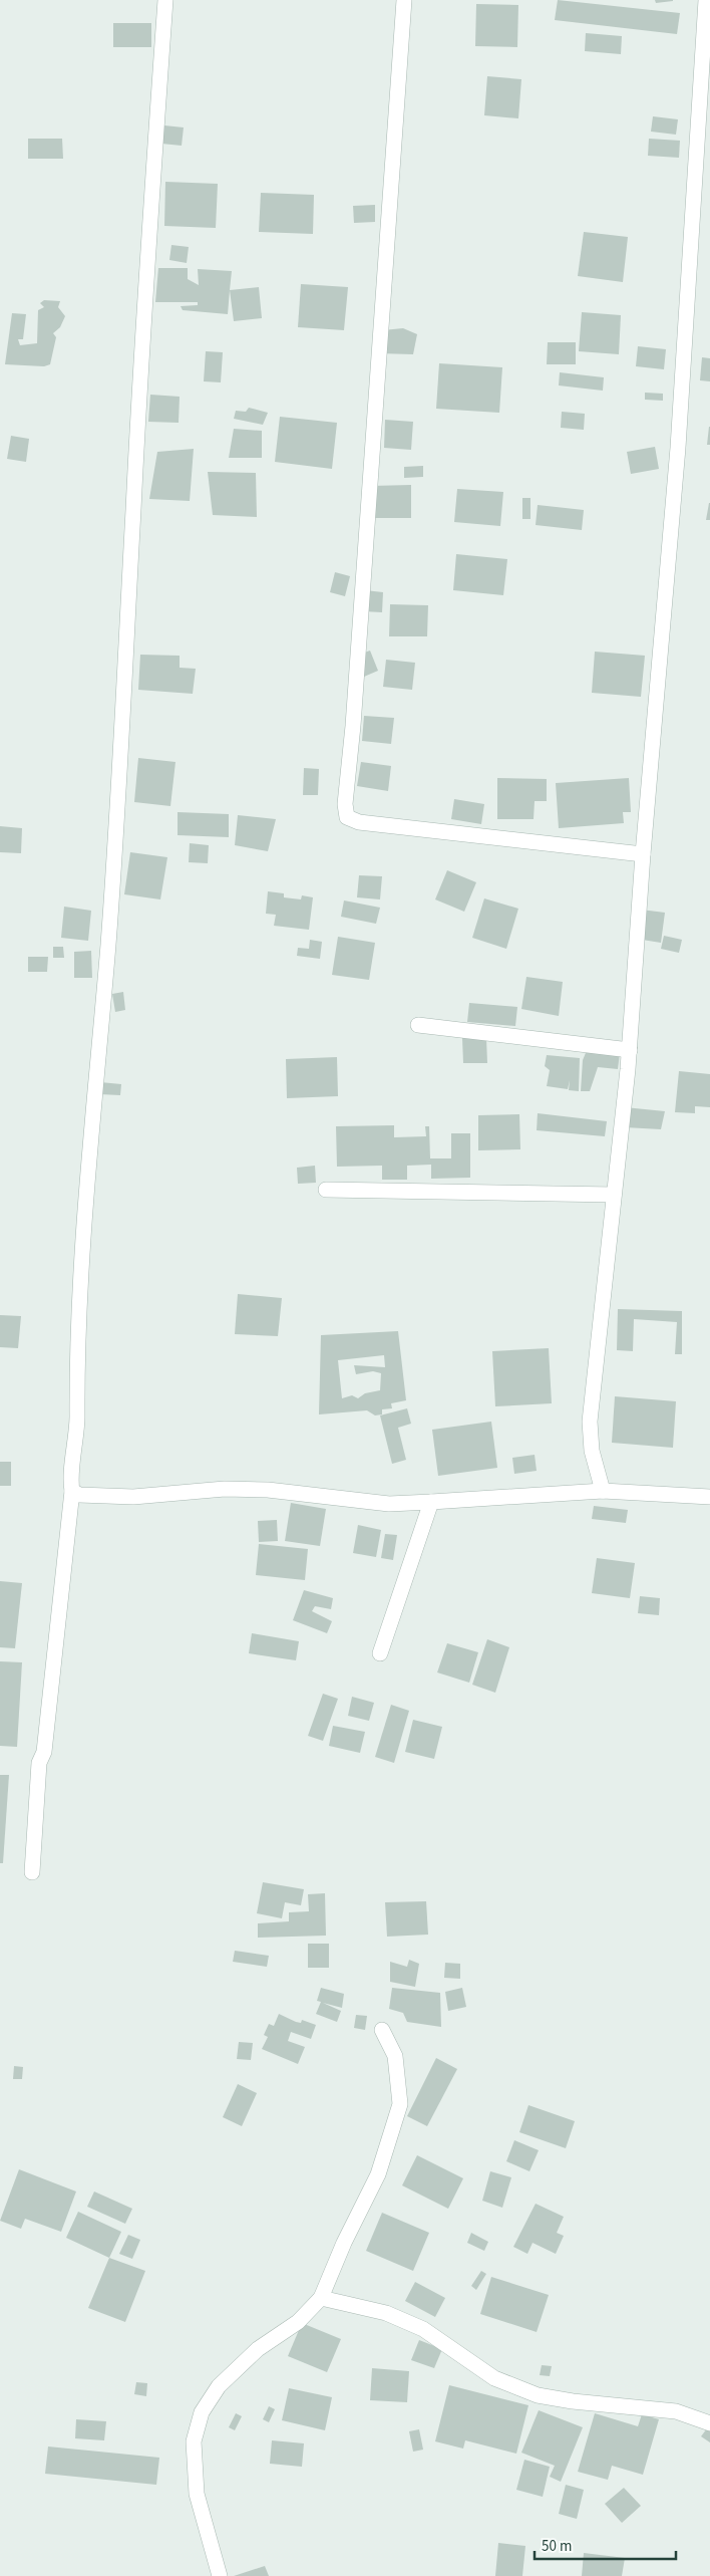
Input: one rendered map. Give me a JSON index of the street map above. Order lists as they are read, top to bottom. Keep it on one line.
{"scale_bar":"50 m"}
